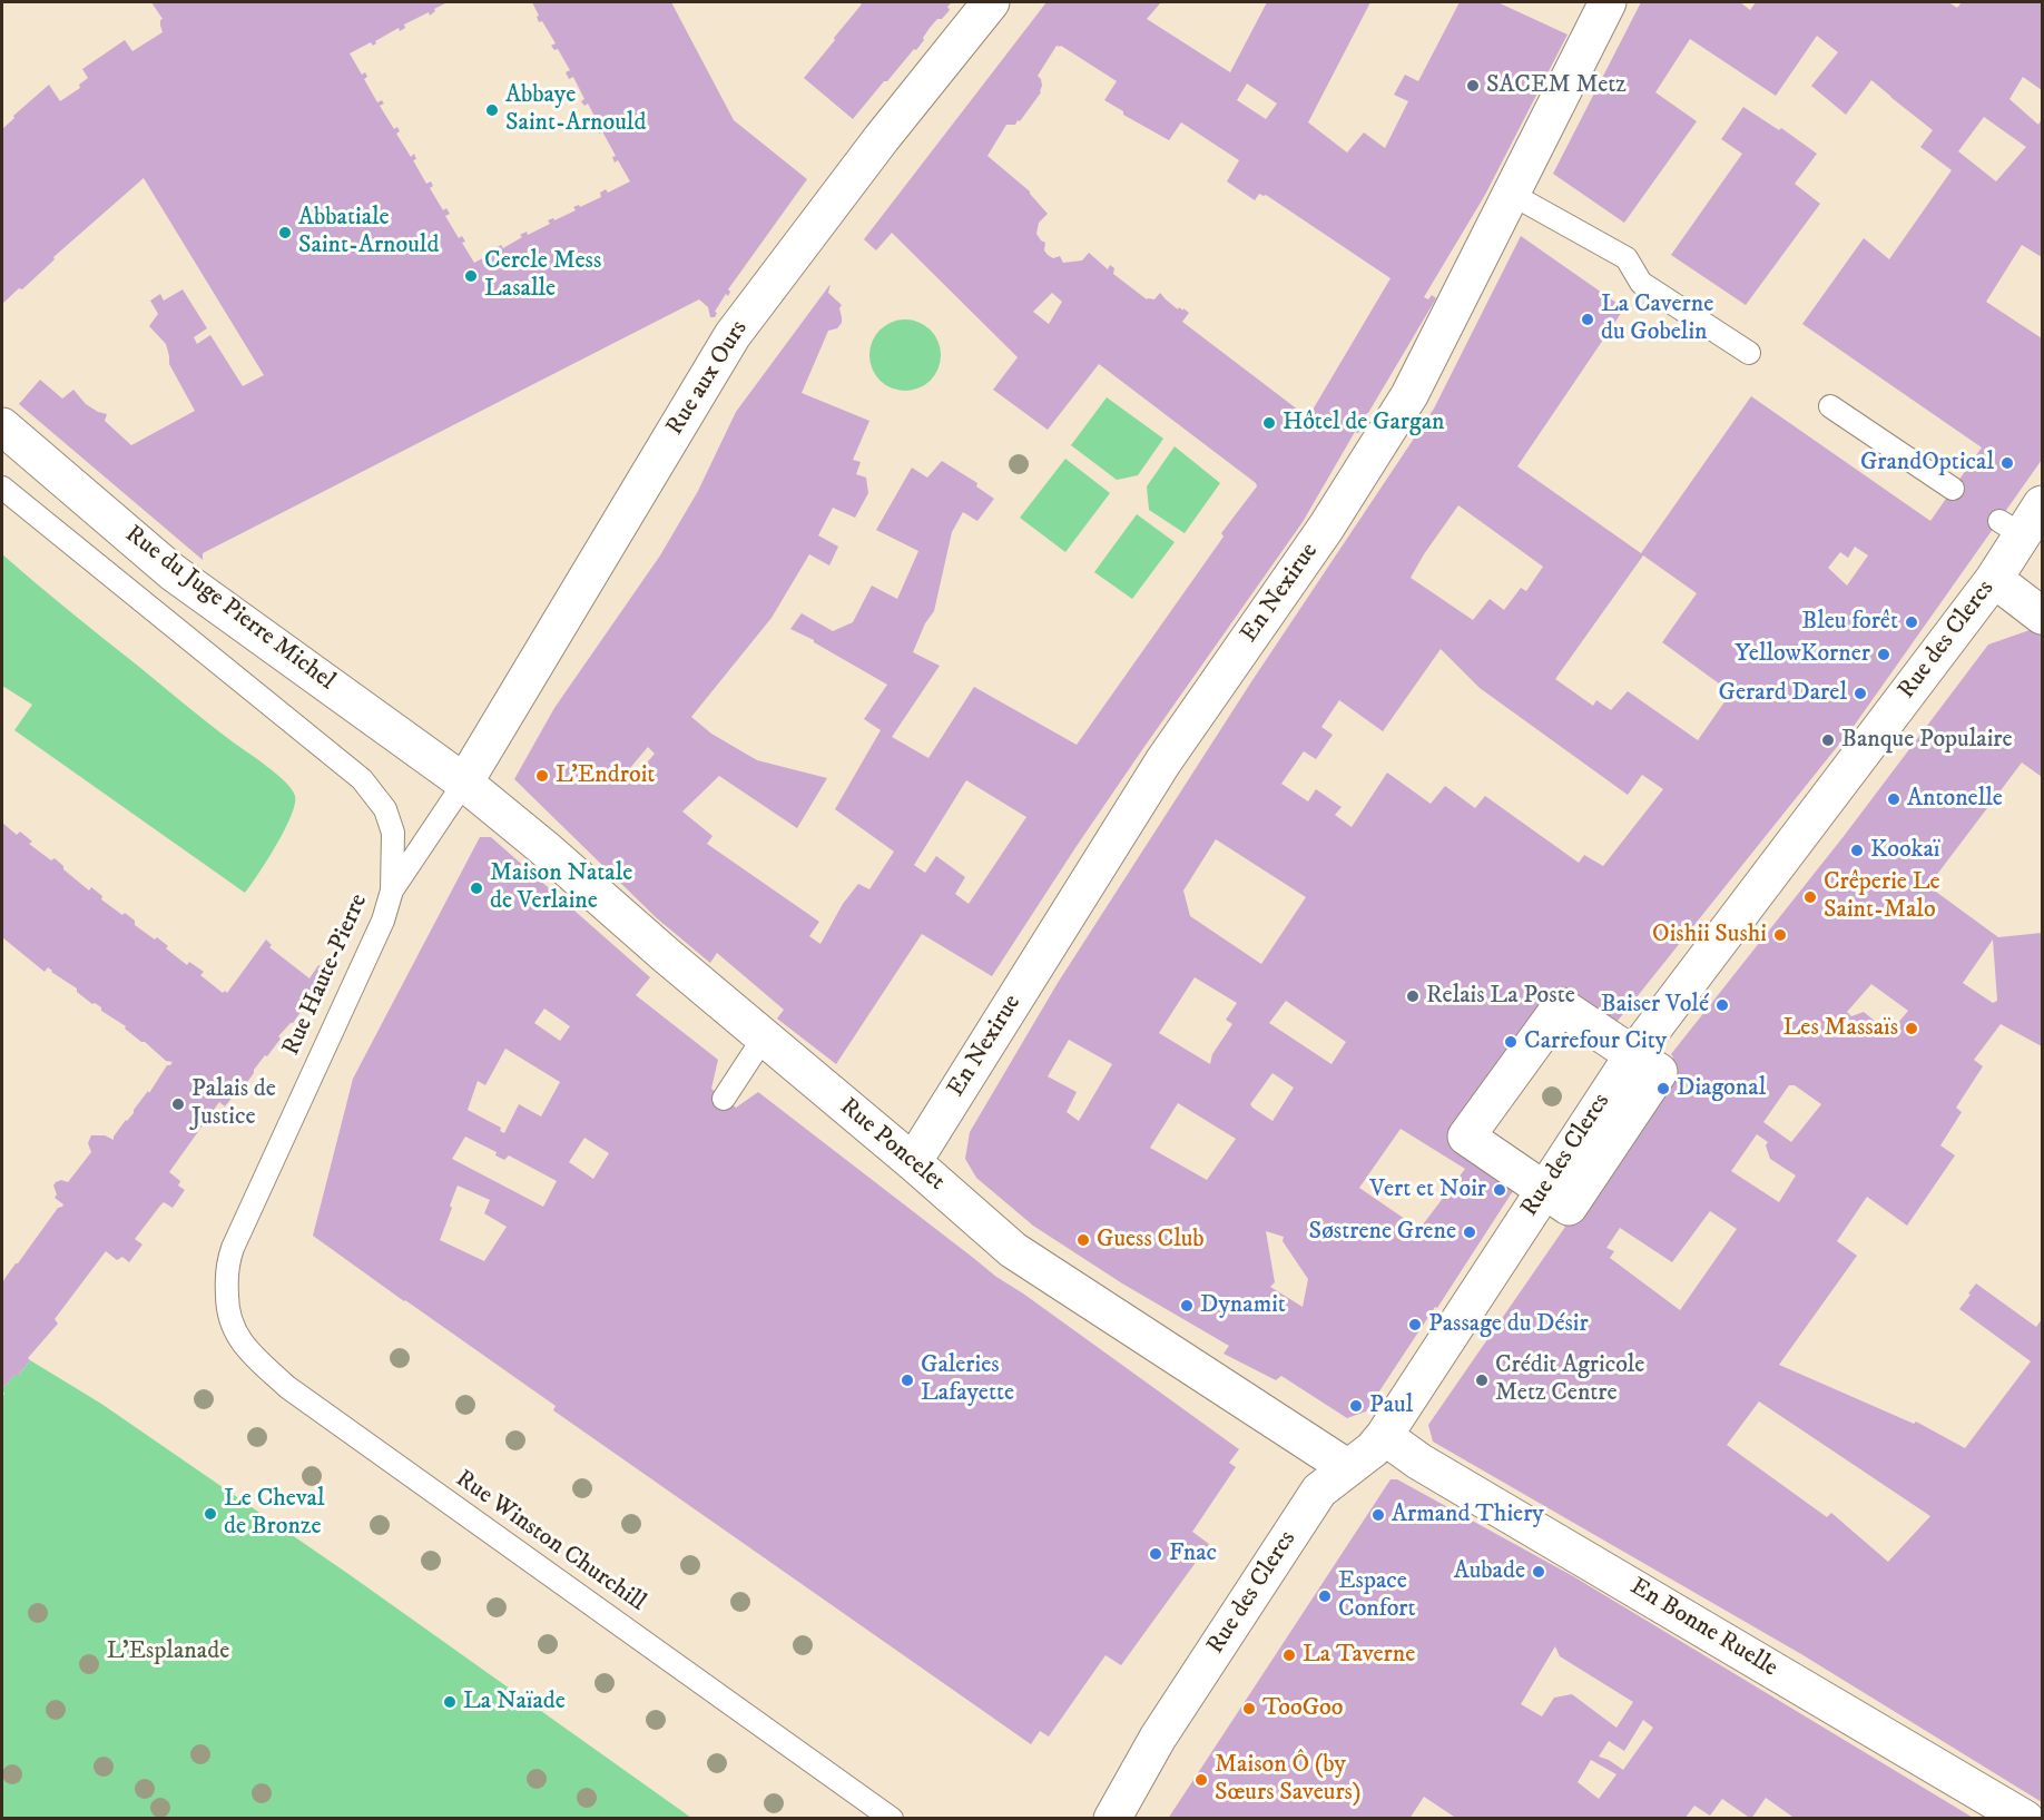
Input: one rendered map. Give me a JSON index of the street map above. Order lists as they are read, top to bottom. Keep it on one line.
{"streets":{"street":["Rue aux Ours","En Nexirue","Rue du Juge Pierre Michel","Rue des Clercs","Rue Poncelet","En Bonne Ruelle"],"lane":["Rue Haute-Pierre","Rue Winston Churchill"]},"crossings":[["Rue aux Ours","Rue du Juge Pierre Michel"],["Rue aux Ours","Rue Haute-Pierre"],["Rue aux Ours","Rue Poncelet"],["En Nexirue","Rue Poncelet"],["Rue du Juge Pierre Michel","Rue Haute-Pierre"],["Rue du Juge Pierre Michel","Rue Poncelet"],["Rue des Clercs","Rue Poncelet"],["Rue des Clercs","En Bonne Ruelle"],["Rue Haute-Pierre","Rue Poncelet"],["Rue Haute-Pierre","Rue Winston Churchill"]],"parks":["L'Esplanade"],"places":["SACEM Metz","Abbaye Saint-Arnould","Abbatiale Saint-Arnould","Cercle Mess Lasalle","La Caverne du Gobelin","Hôtel de Gargan","GrandOptical","Bleu forêt","YellowKorner","Gerard Darel","Banque Populaire","L'Endroit","Antonelle","Kookaï","Maison Natale de Verlaine","Crêperie Le Saint-Malo","Oishii Sushi","Relais La Poste","Baiser Volé","Les Massaïs","Carrefour City","Diagonal","Palais de Justice","Vert et Noir","Søstrene Grene","Guess Club","Dynamit","Passage du Désir","Galeries Lafayette","Crédit Agricole Metz Centre","Paul","Le Cheval de Bronze","Armand Thiery","Fnac","Aubade","Espace Confort","La Taverne","La Naïade","TooGoo","Maison Ô (by Sœurs Saveurs)"]}
